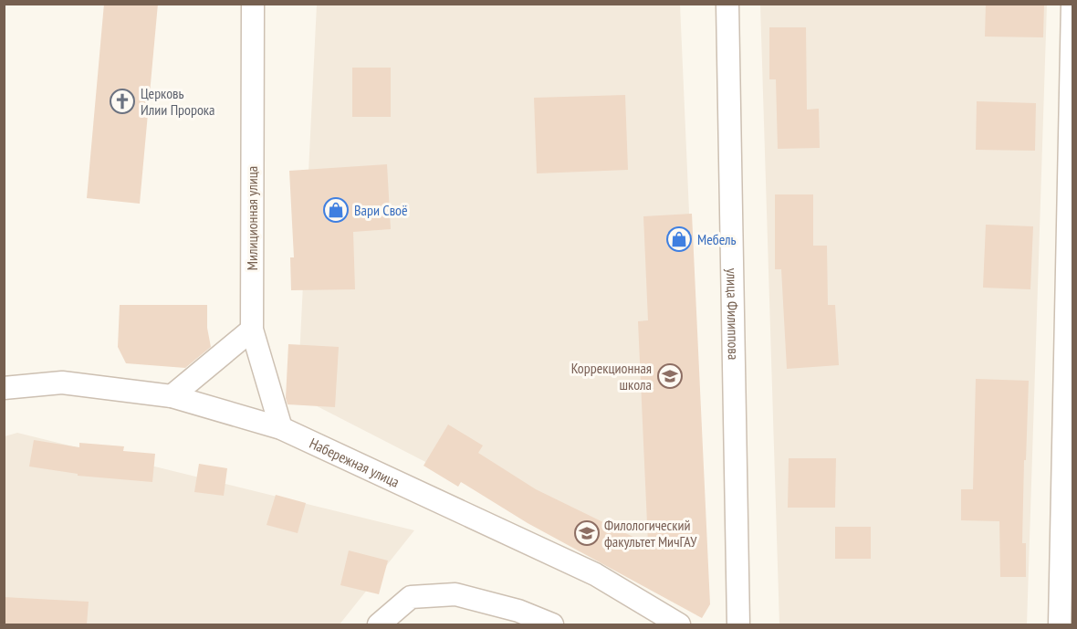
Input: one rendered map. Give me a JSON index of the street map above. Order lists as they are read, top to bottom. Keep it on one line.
{"streets":{"street":["Милиционная улица","улица Филиппова","Набережная улица"]},"crossings":[["Милиционная улица","Набережная улица"]],"places":{"church":["Церковь Илии Пророка"],"shop":["Вари Своё","Мебель"],"school or university":["Коррекционная школа","Филологический факультет МичГАУ"]}}
